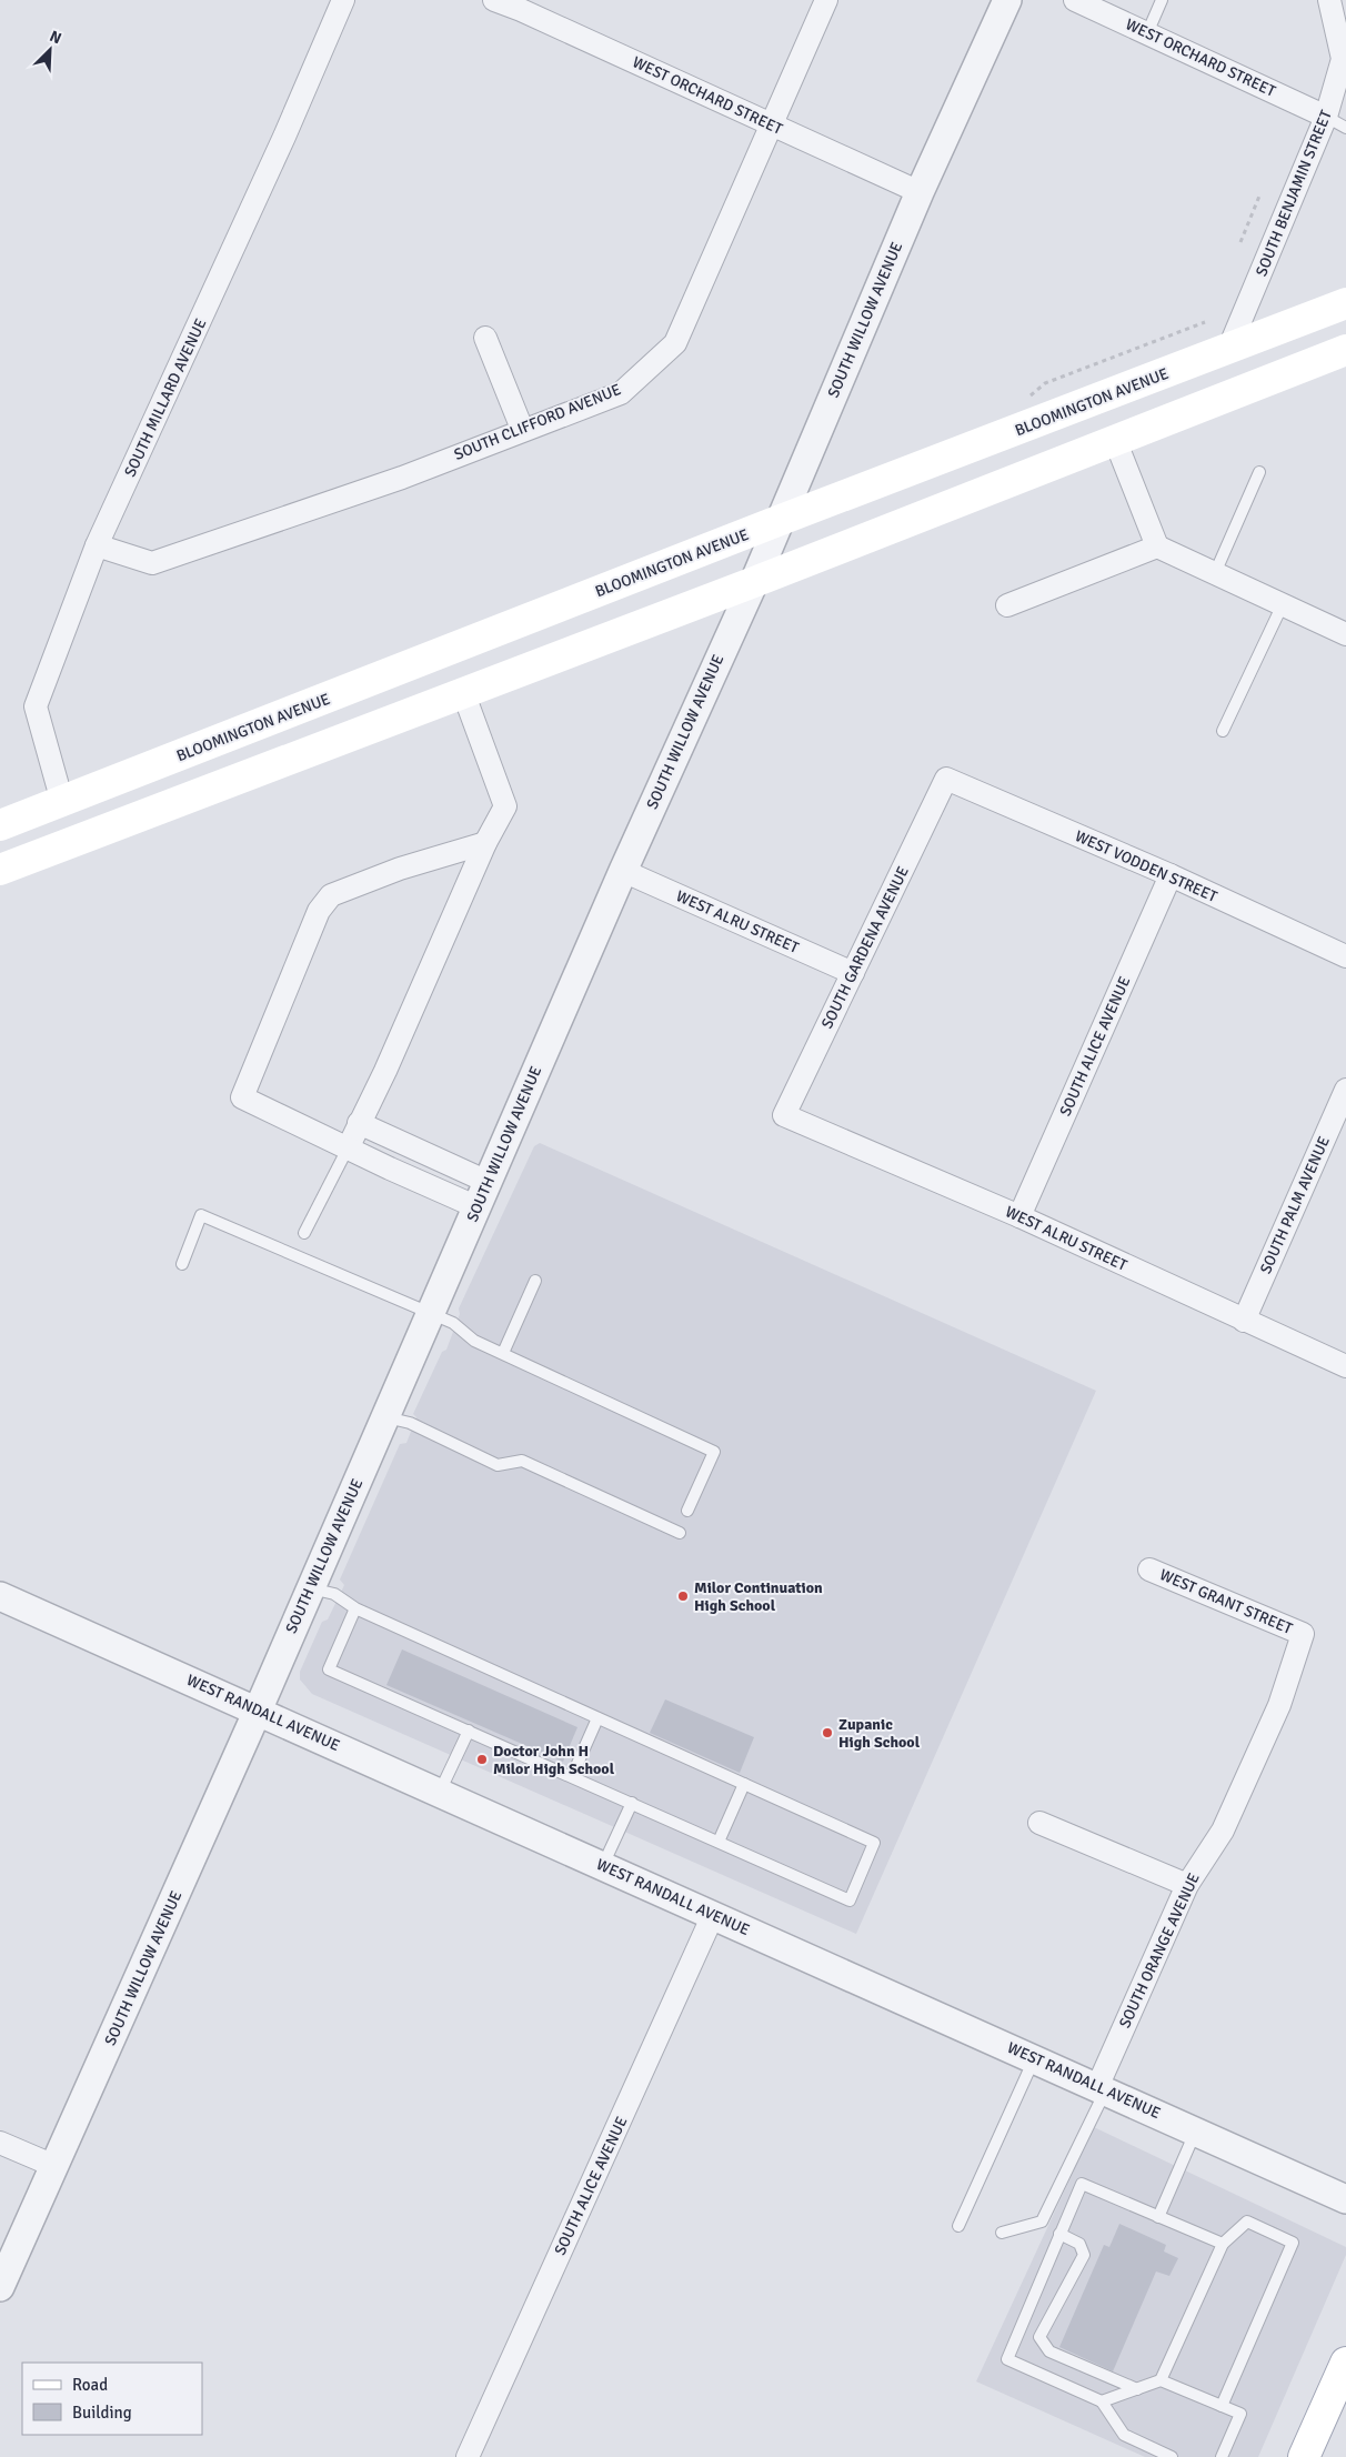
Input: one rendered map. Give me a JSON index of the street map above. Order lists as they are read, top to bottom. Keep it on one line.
{"streets":{"main road":["BLOOMINGTON AVENUE"],"street":["WEST ORCHARD STREET","SOUTH BENJAMIN STREET","SOUTH WILLOW AVENUE","SOUTH MILLARD AVENUE","SOUTH CLIFFORD AVENUE","WEST VODDEN STREET","WEST ALRU STREET","SOUTH GARDENA AVENUE","SOUTH ALICE AVENUE","SOUTH PALM AVENUE","WEST GRANT STREET","WEST RANDALL AVENUE","SOUTH ORANGE AVENUE"]},"crossings":[["WEST ORCHARD STREET","SOUTH BENJAMIN STREET"],["WEST ORCHARD STREET","SOUTH WILLOW AVENUE"],["WEST ORCHARD STREET","SOUTH CLIFFORD AVENUE"],["SOUTH BENJAMIN STREET","BLOOMINGTON AVENUE"],["SOUTH WILLOW AVENUE","BLOOMINGTON AVENUE"],["SOUTH WILLOW AVENUE","WEST ALRU STREET"],["SOUTH WILLOW AVENUE","WEST RANDALL AVENUE"],["SOUTH MILLARD AVENUE","BLOOMINGTON AVENUE"],["SOUTH MILLARD AVENUE","SOUTH CLIFFORD AVENUE"],["WEST VODDEN STREET","SOUTH GARDENA AVENUE"],["WEST VODDEN STREET","SOUTH ALICE AVENUE"],["WEST ALRU STREET","SOUTH GARDENA AVENUE"],["WEST ALRU STREET","SOUTH ALICE AVENUE"],["WEST ALRU STREET","SOUTH PALM AVENUE"],["SOUTH ALICE AVENUE","WEST RANDALL AVENUE"],["WEST GRANT STREET","SOUTH ORANGE AVENUE"],["WEST RANDALL AVENUE","SOUTH ORANGE AVENUE"]],"places":["Milor Continuation High School","Zupanic High School","Doctor John H Milor High School"],"legend":["Road","Building"],"north":"top right"}
